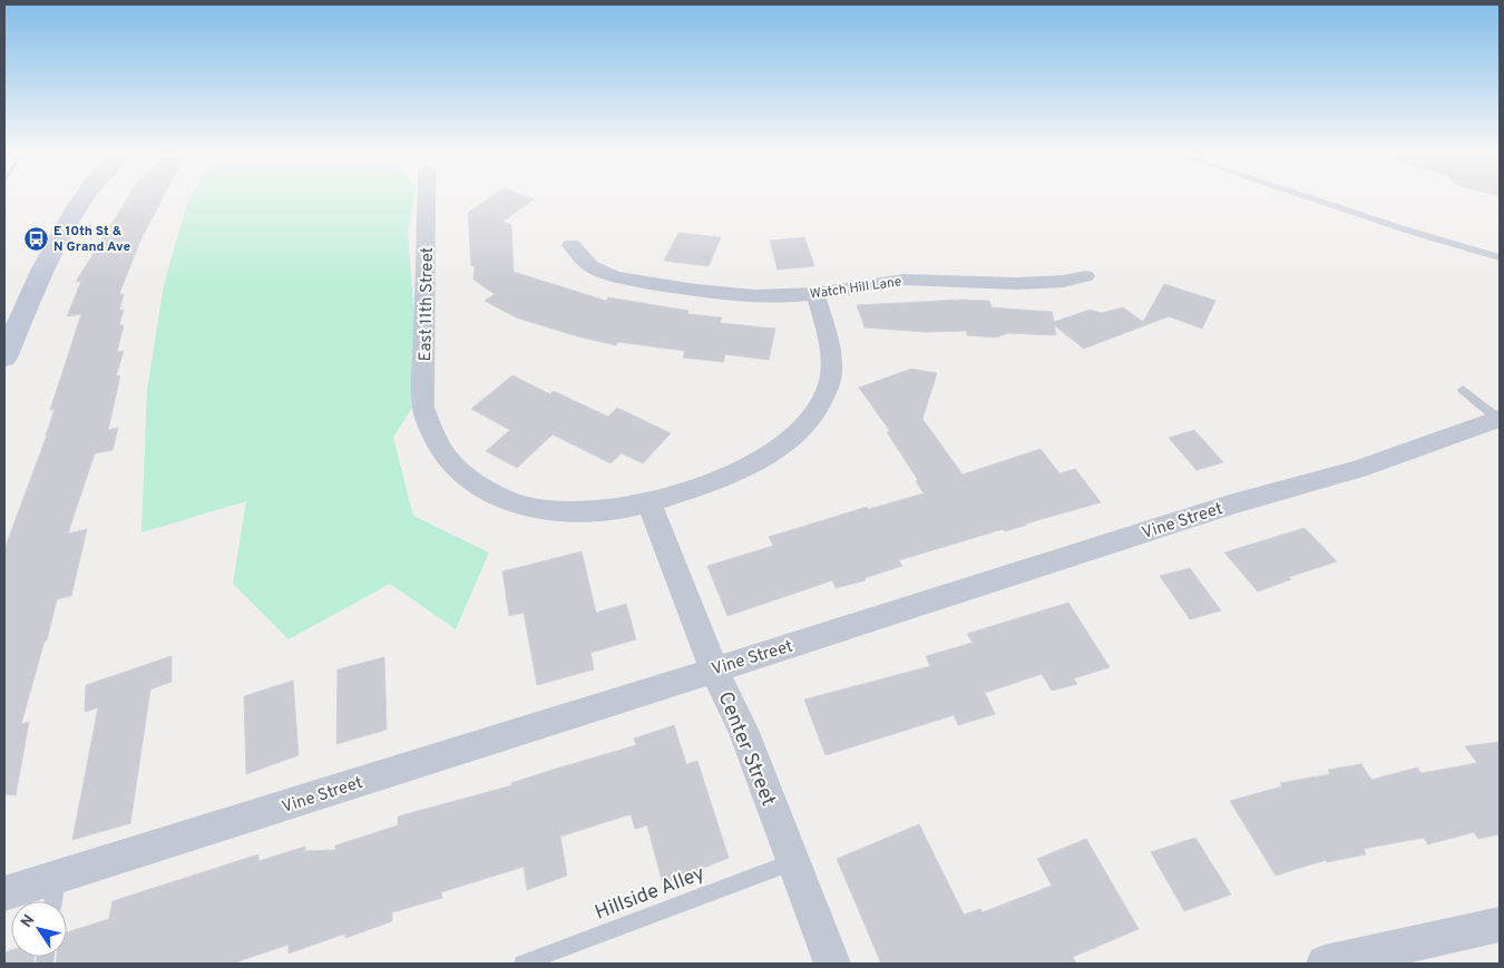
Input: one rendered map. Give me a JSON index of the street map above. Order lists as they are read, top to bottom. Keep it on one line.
{"streets":{"street":["Watch Hill Lane","East 11th Street","Vine Street","Center Street"],"lane":["Hillside Alley"]},"crossings":[["Watch Hill Lane","East 11th Street"],["East 11th Street","Center Street"],["Vine Street","Center Street"],["Center Street","Hillside Alley"]],"places":{"bus stop":["E 10th St & N Grand Ave"]},"north":"top left"}
